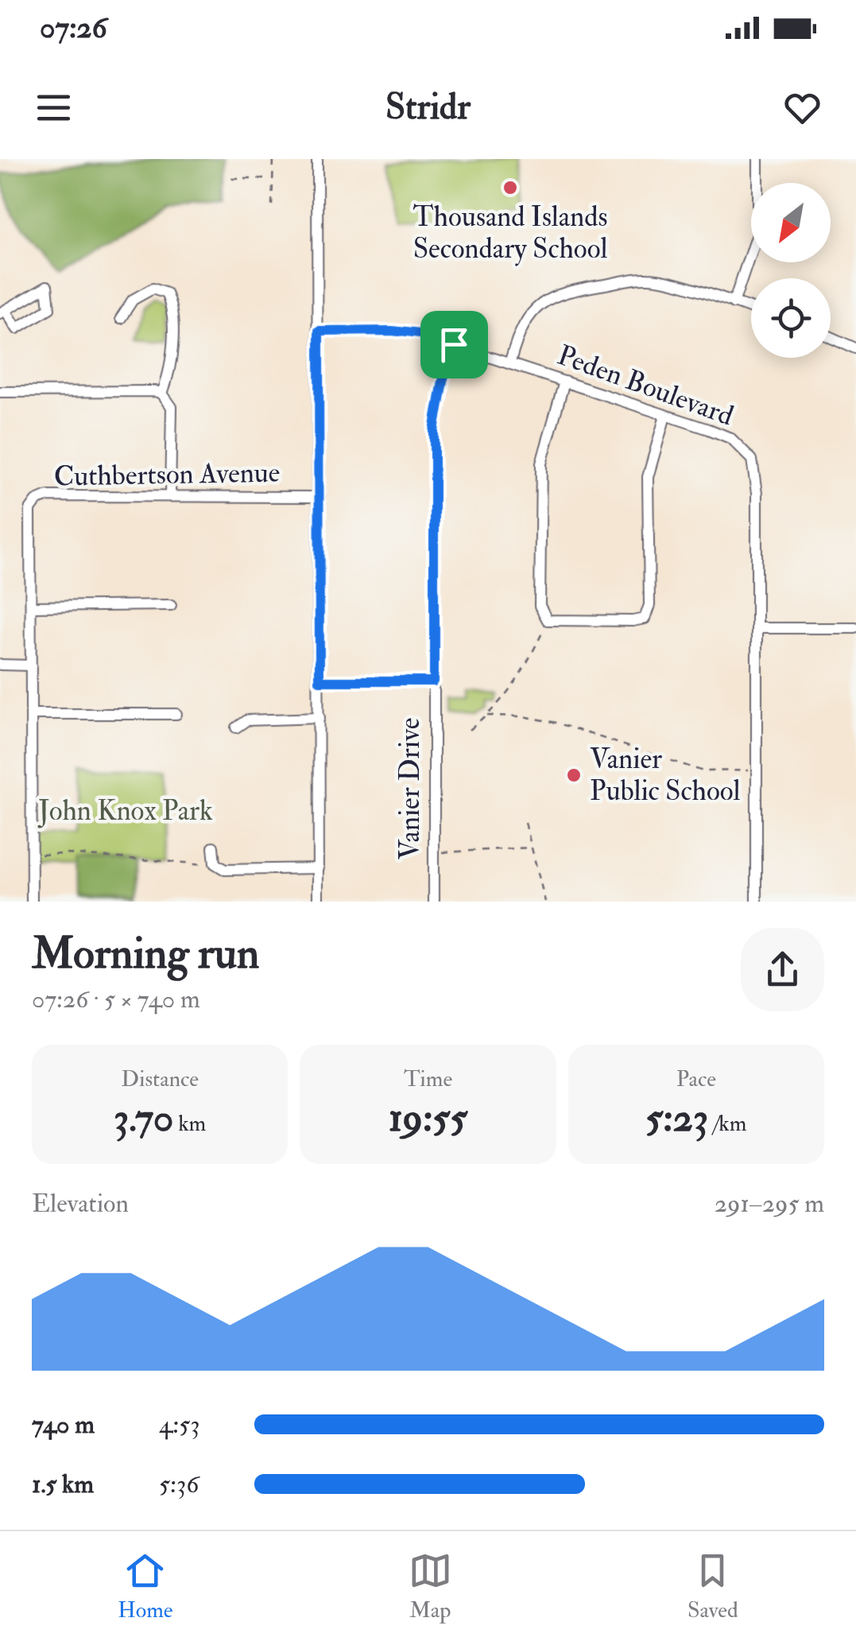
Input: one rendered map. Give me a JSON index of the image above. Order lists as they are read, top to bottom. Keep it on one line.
{"streets":{"street":["Peden Boulevard","Cuthbertson Avenue","Vanier Drive"]},"crossings":[["Peden Boulevard","Vanier Drive"]],"parks":["John Knox Park"],"places":["Thousand Islands Secondary School","Vanier Public School"],"north":"bottom left","page":{"status":"07:26","header":"Stridr","heading":["Morning run","07:26 · 5 × 740 m"],"stats":[["Distance","3.70 km"],["Time","19:55"],["Pace","5:23 /km"]],"chart":["Elevation","291–295 m"],"list":[{"name":"740 m","note":"4:53"},{"name":"1.5 km","note":"5:36"}],"tabs":["Home","Map","Saved"]}}
